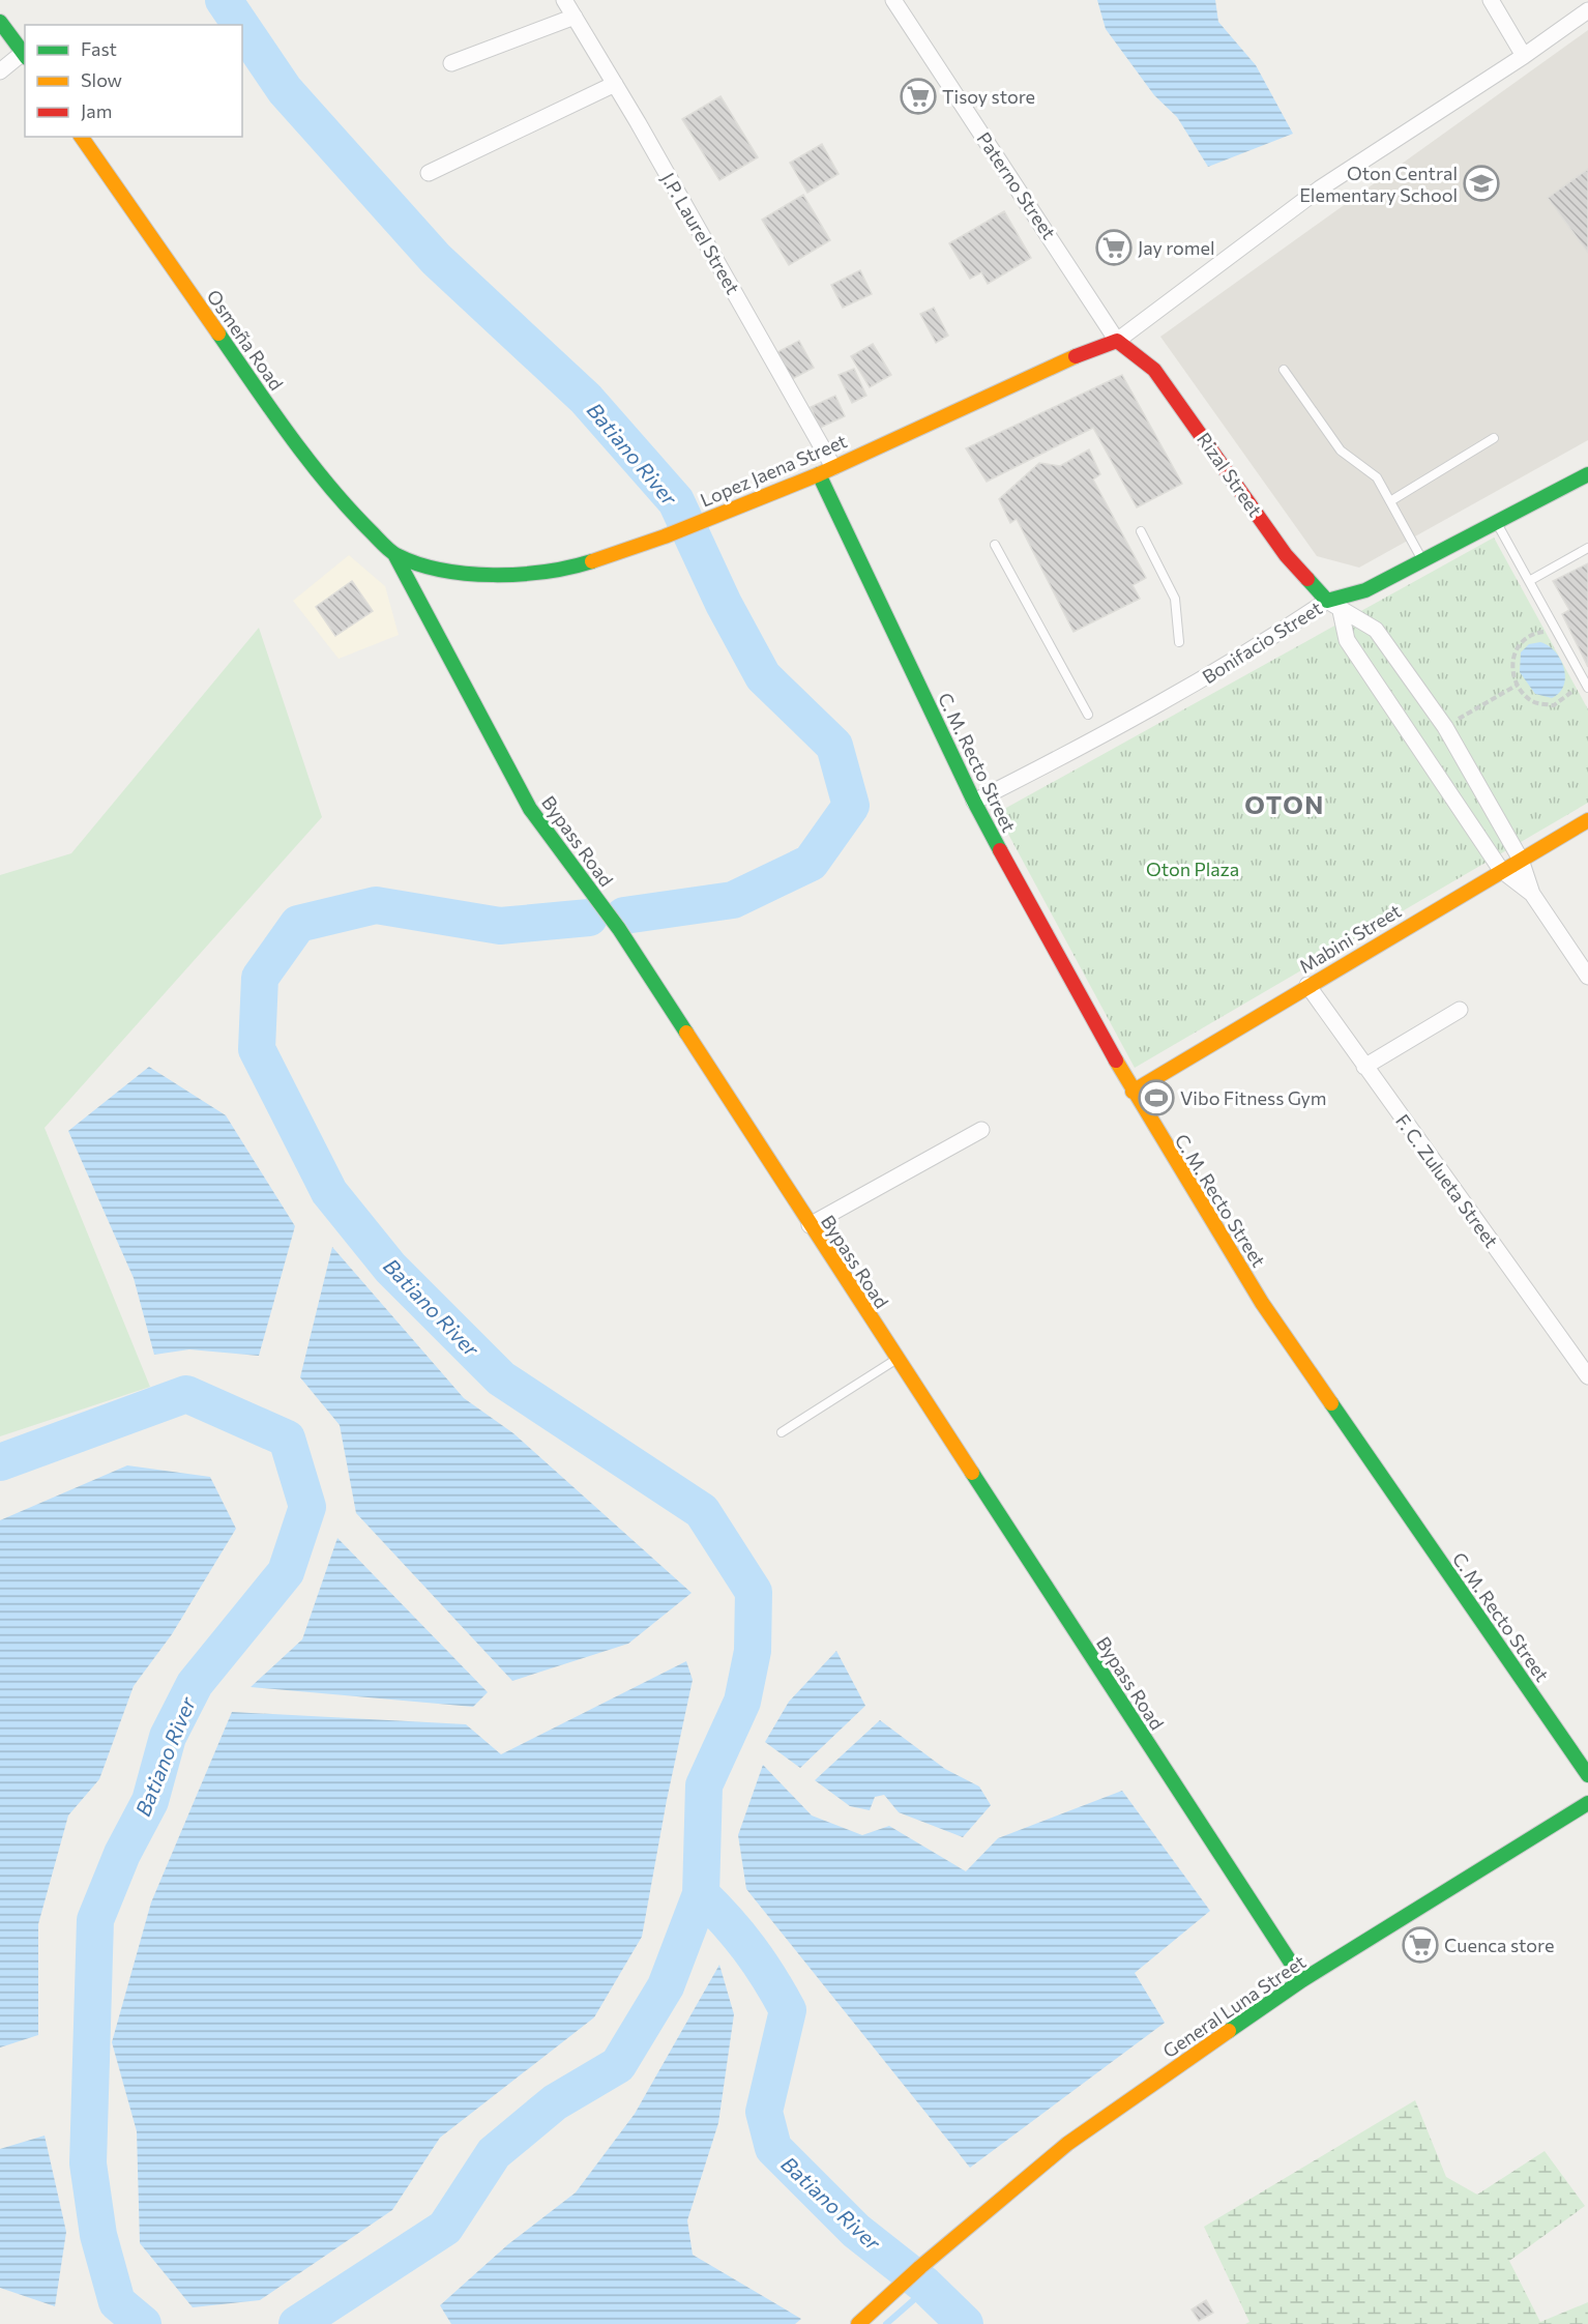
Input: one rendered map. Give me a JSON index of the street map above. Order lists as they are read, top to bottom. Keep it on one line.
{"streets":{"main road":["Osmeña Road","Lopez Jaena Street","Rizal Street","Bonifacio Street","C. M. Recto Street","Bypass Road","Mabini Street","General Luna Street"],"street":["Paterno Street","J.P. Laurel Street","F. C. Zulueta Street"]},"crossings":[["Paterno Street","Lopez Jaena Street"],["Paterno Street","Rizal Street"],["J.P. Laurel Street","Lopez Jaena Street"],["Osmeña Road","Lopez Jaena Street"],["Osmeña Road","Bypass Road"],["Lopez Jaena Street","Rizal Street"],["Lopez Jaena Street","C. M. Recto Street"],["Lopez Jaena Street","Bypass Road"],["Rizal Street","Bonifacio Street"],["Rizal Street","Mabini Street"],["Bonifacio Street","C. M. Recto Street"],["C. M. Recto Street","Mabini Street"],["Bypass Road","General Luna Street"],["Mabini Street","F. C. Zulueta Street"]],"districts":["OTON"],"water":["Batiano River"],"parks":["Oton Plaza"],"places":{"supermarket":["Tisoy store","Jay romel","Cuenca store"],"school or university":["Oton Central Elementary School"],"sports":["Vibo Fitness Gym"]},"legend":["Fast","Slow","Jam"]}
